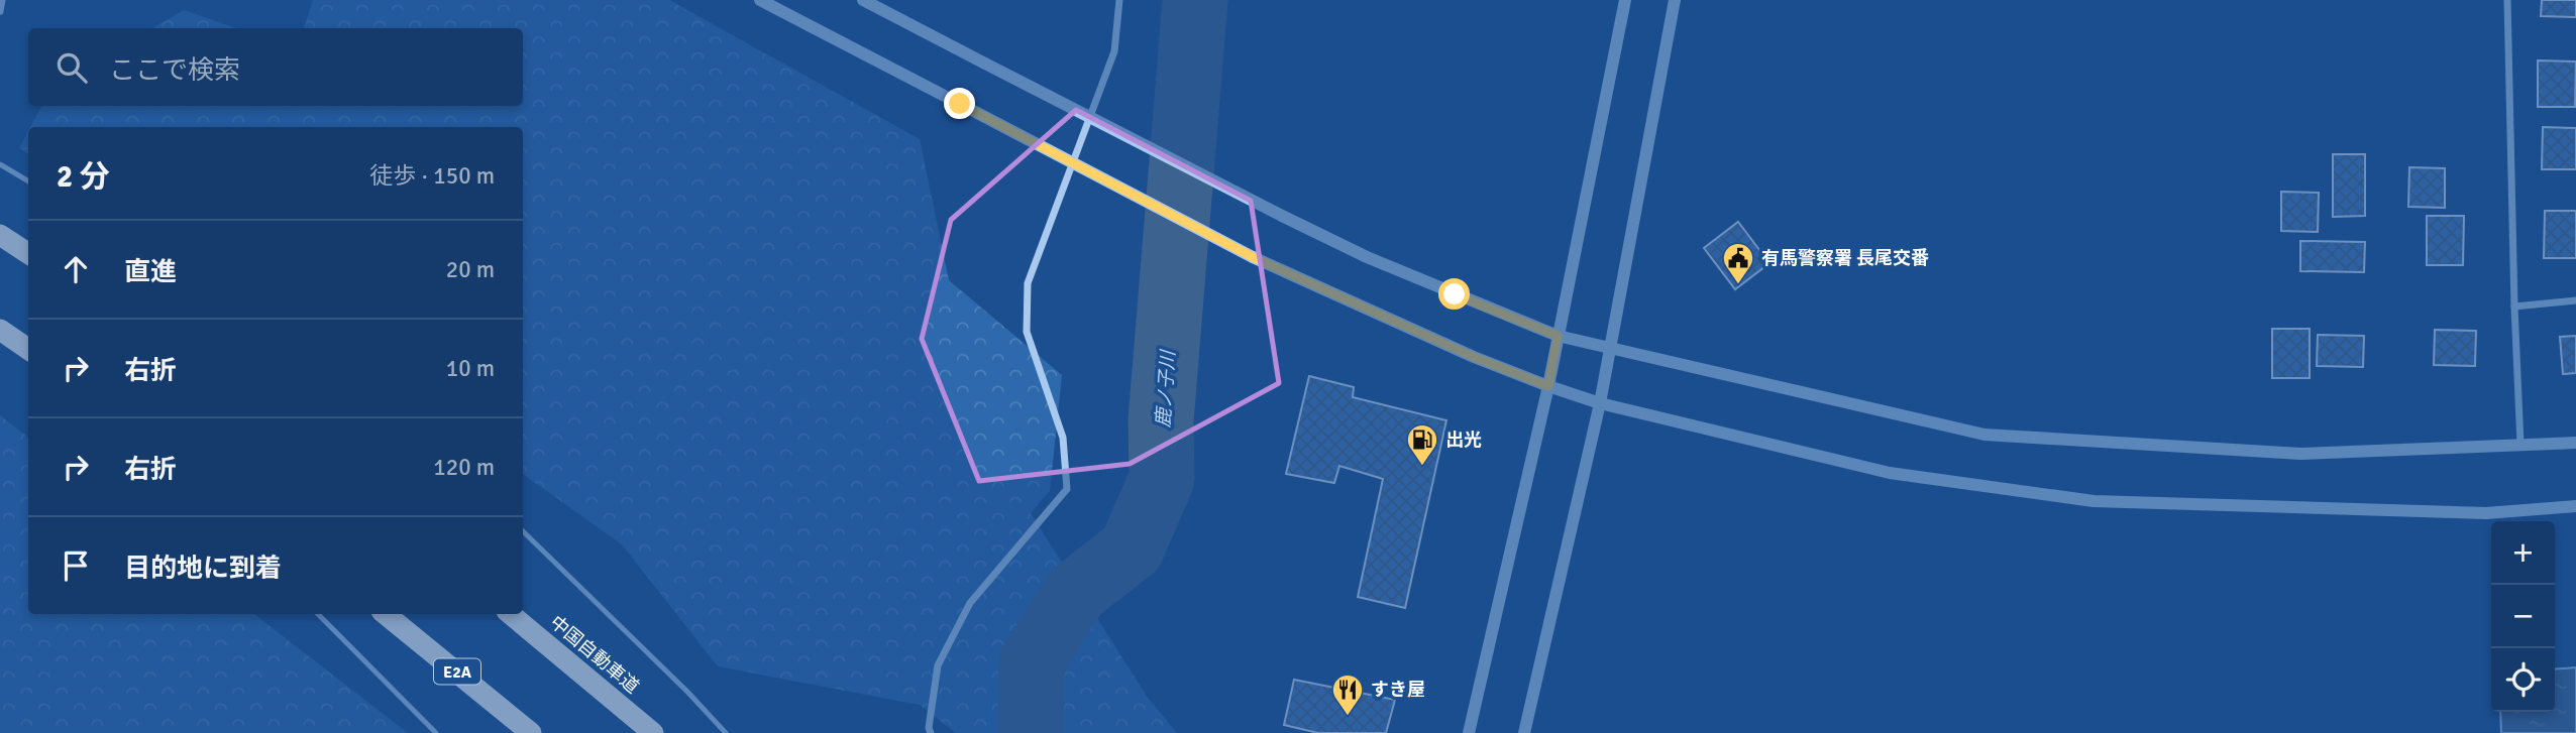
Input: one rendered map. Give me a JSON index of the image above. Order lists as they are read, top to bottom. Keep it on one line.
{"streets":{"highway":["中国自動車道","E2A"]},"water":["鹿ノ子川"],"places":{"public building":["有馬警察署 長尾交番"],"fuel station":["出光"],"restaurant":["すき屋"]},"page":{"search":"ここで検索","heading":["2 分","徒歩 · 150 m"],"list":[["直進","20 m"],["右折","10 m"],["右折","120 m"],"目的地に到着"],"map_buttons":["+","−"]}}
